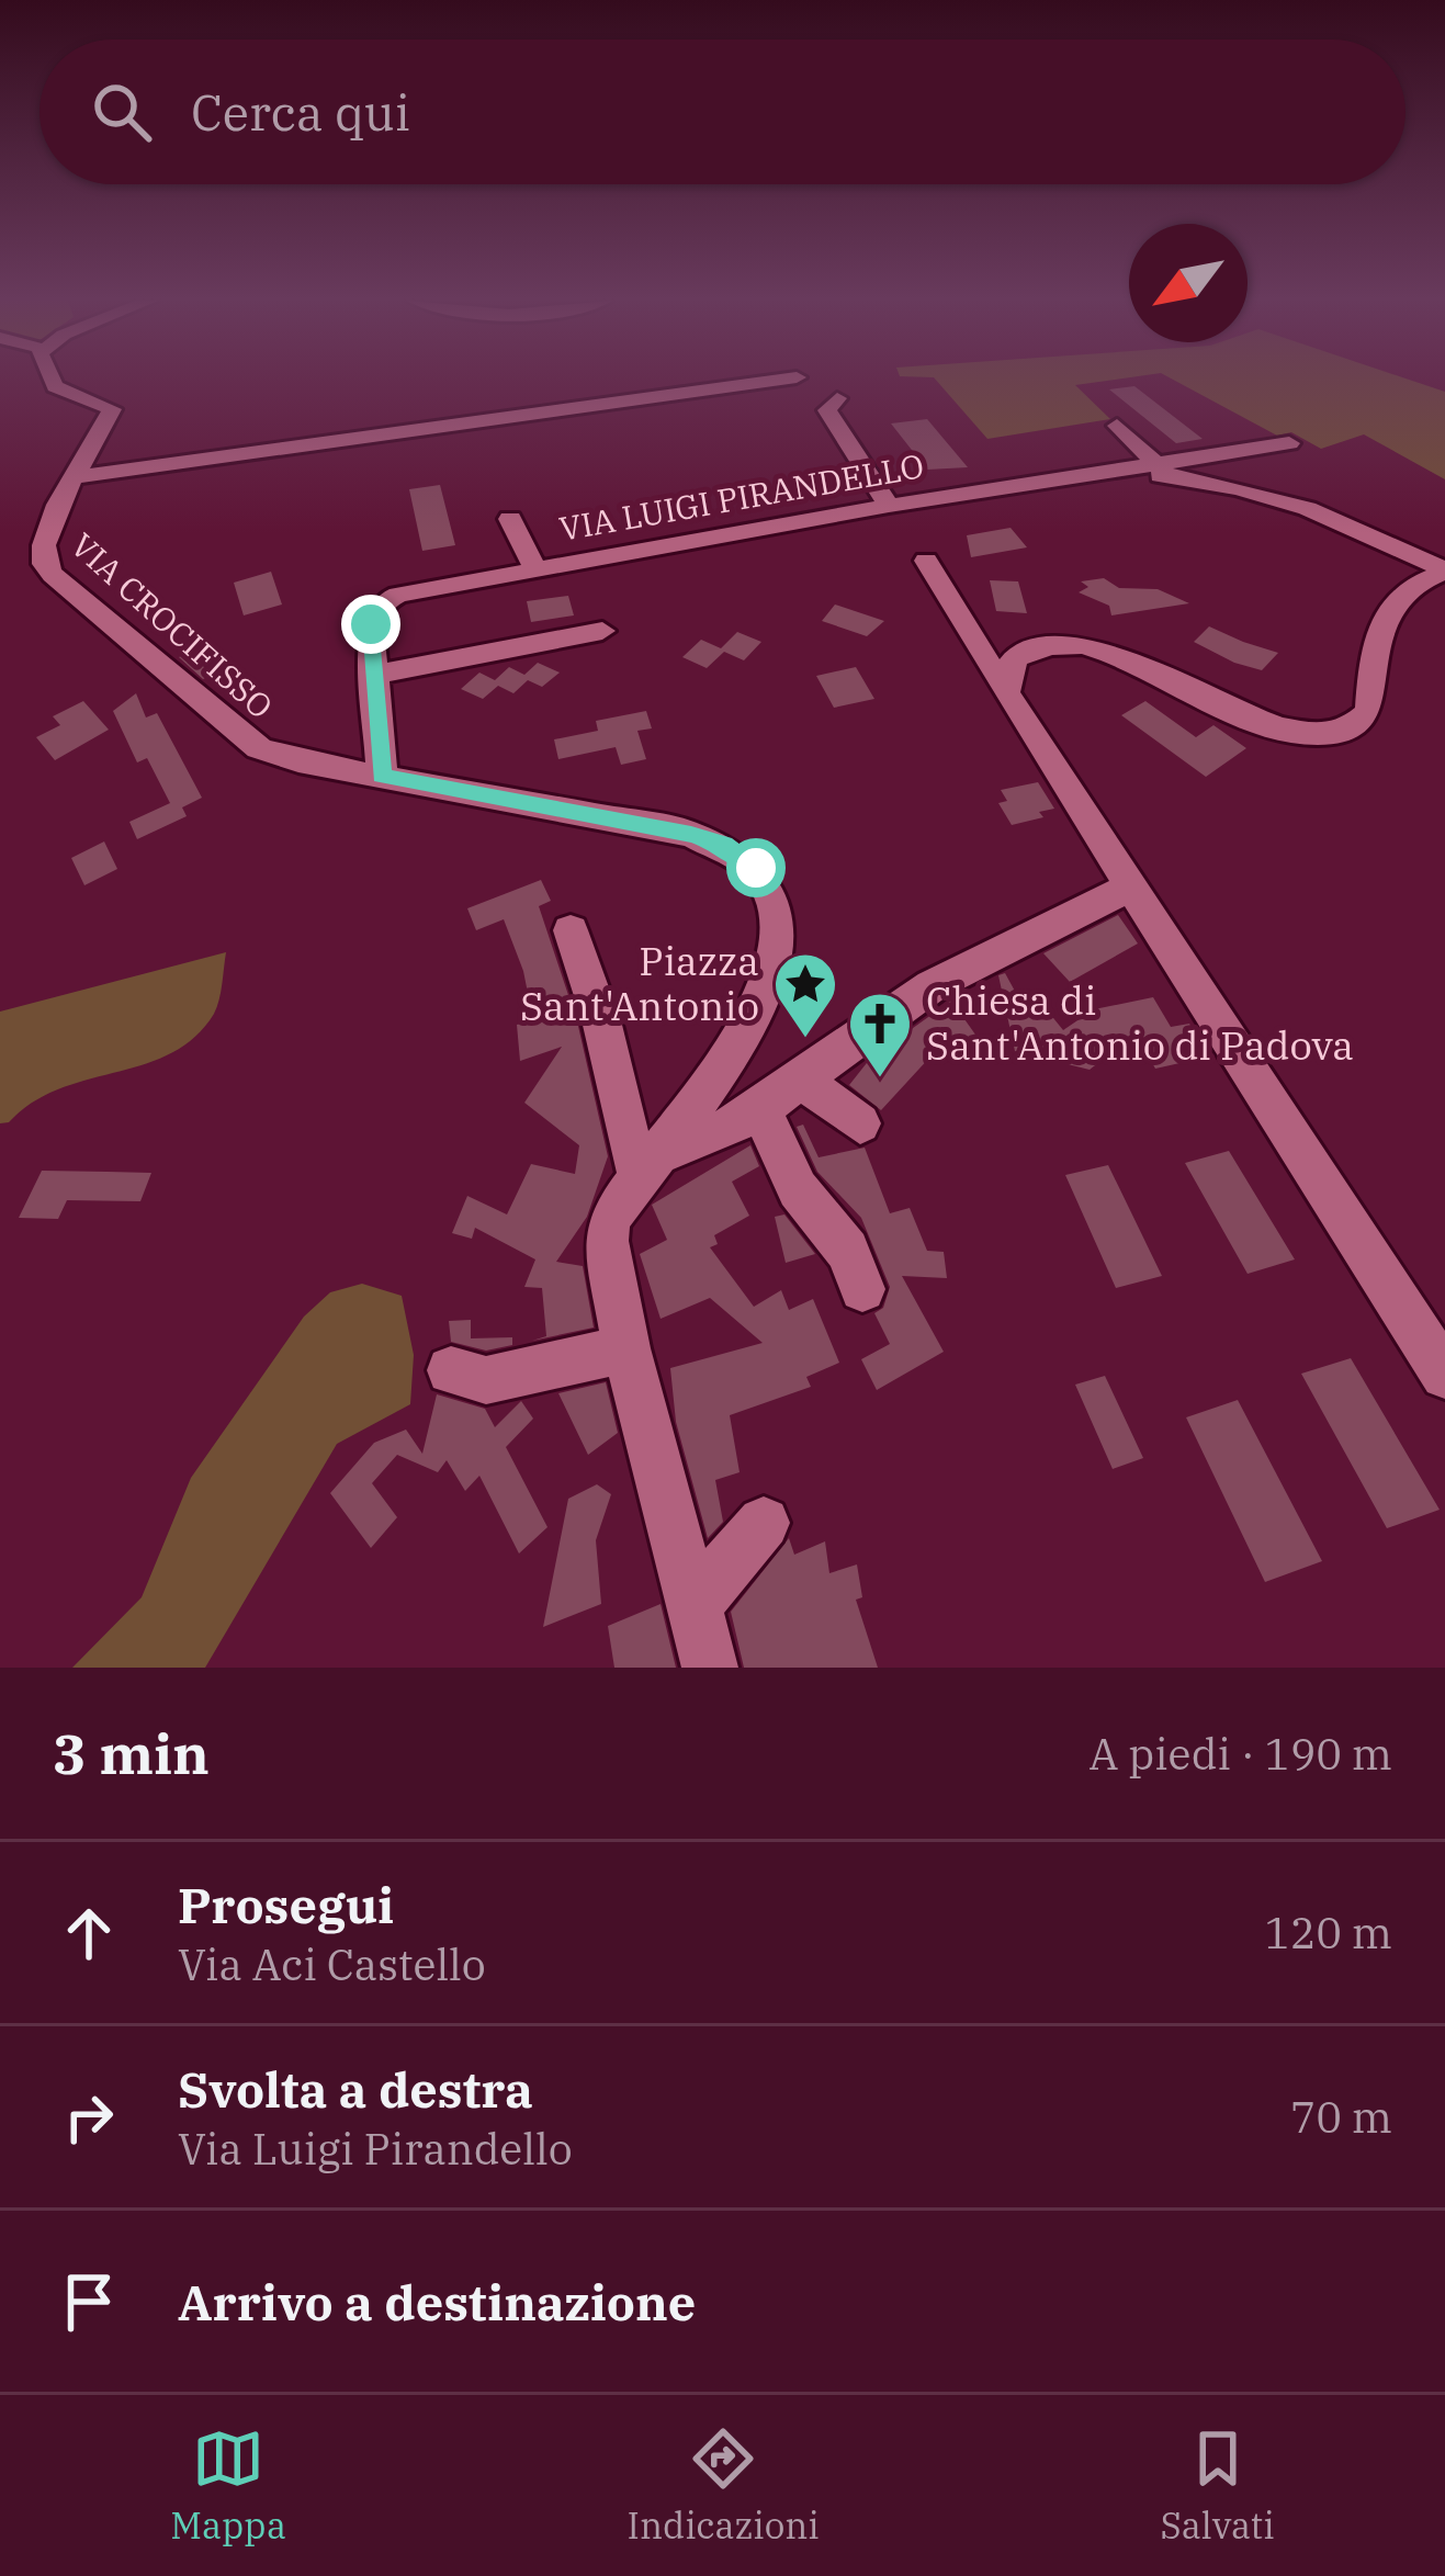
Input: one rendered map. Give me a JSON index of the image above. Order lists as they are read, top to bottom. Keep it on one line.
{"streets":{"street":["VIA LUIGI PIRANDELLO","VIA CROCIFISSO"]},"crossings":[["VIA LUIGI PIRANDELLO","VIA CROCIFISSO"]],"places":{"place":["Piazza Sant'Antonio"],"church":["Chiesa di Sant'Antonio di Padova"]},"north":"bottom left","page":{"search":"Cerca qui","heading":["3 min","A piedi · 190 m"],"list":[["Prosegui","Via Aci Castello","120 m"],["Svolta a destra","Via Luigi Pirandello","70 m"],"Arrivo a destinazione"],"nav":["Mappa","Indicazioni","Salvati"]}}
